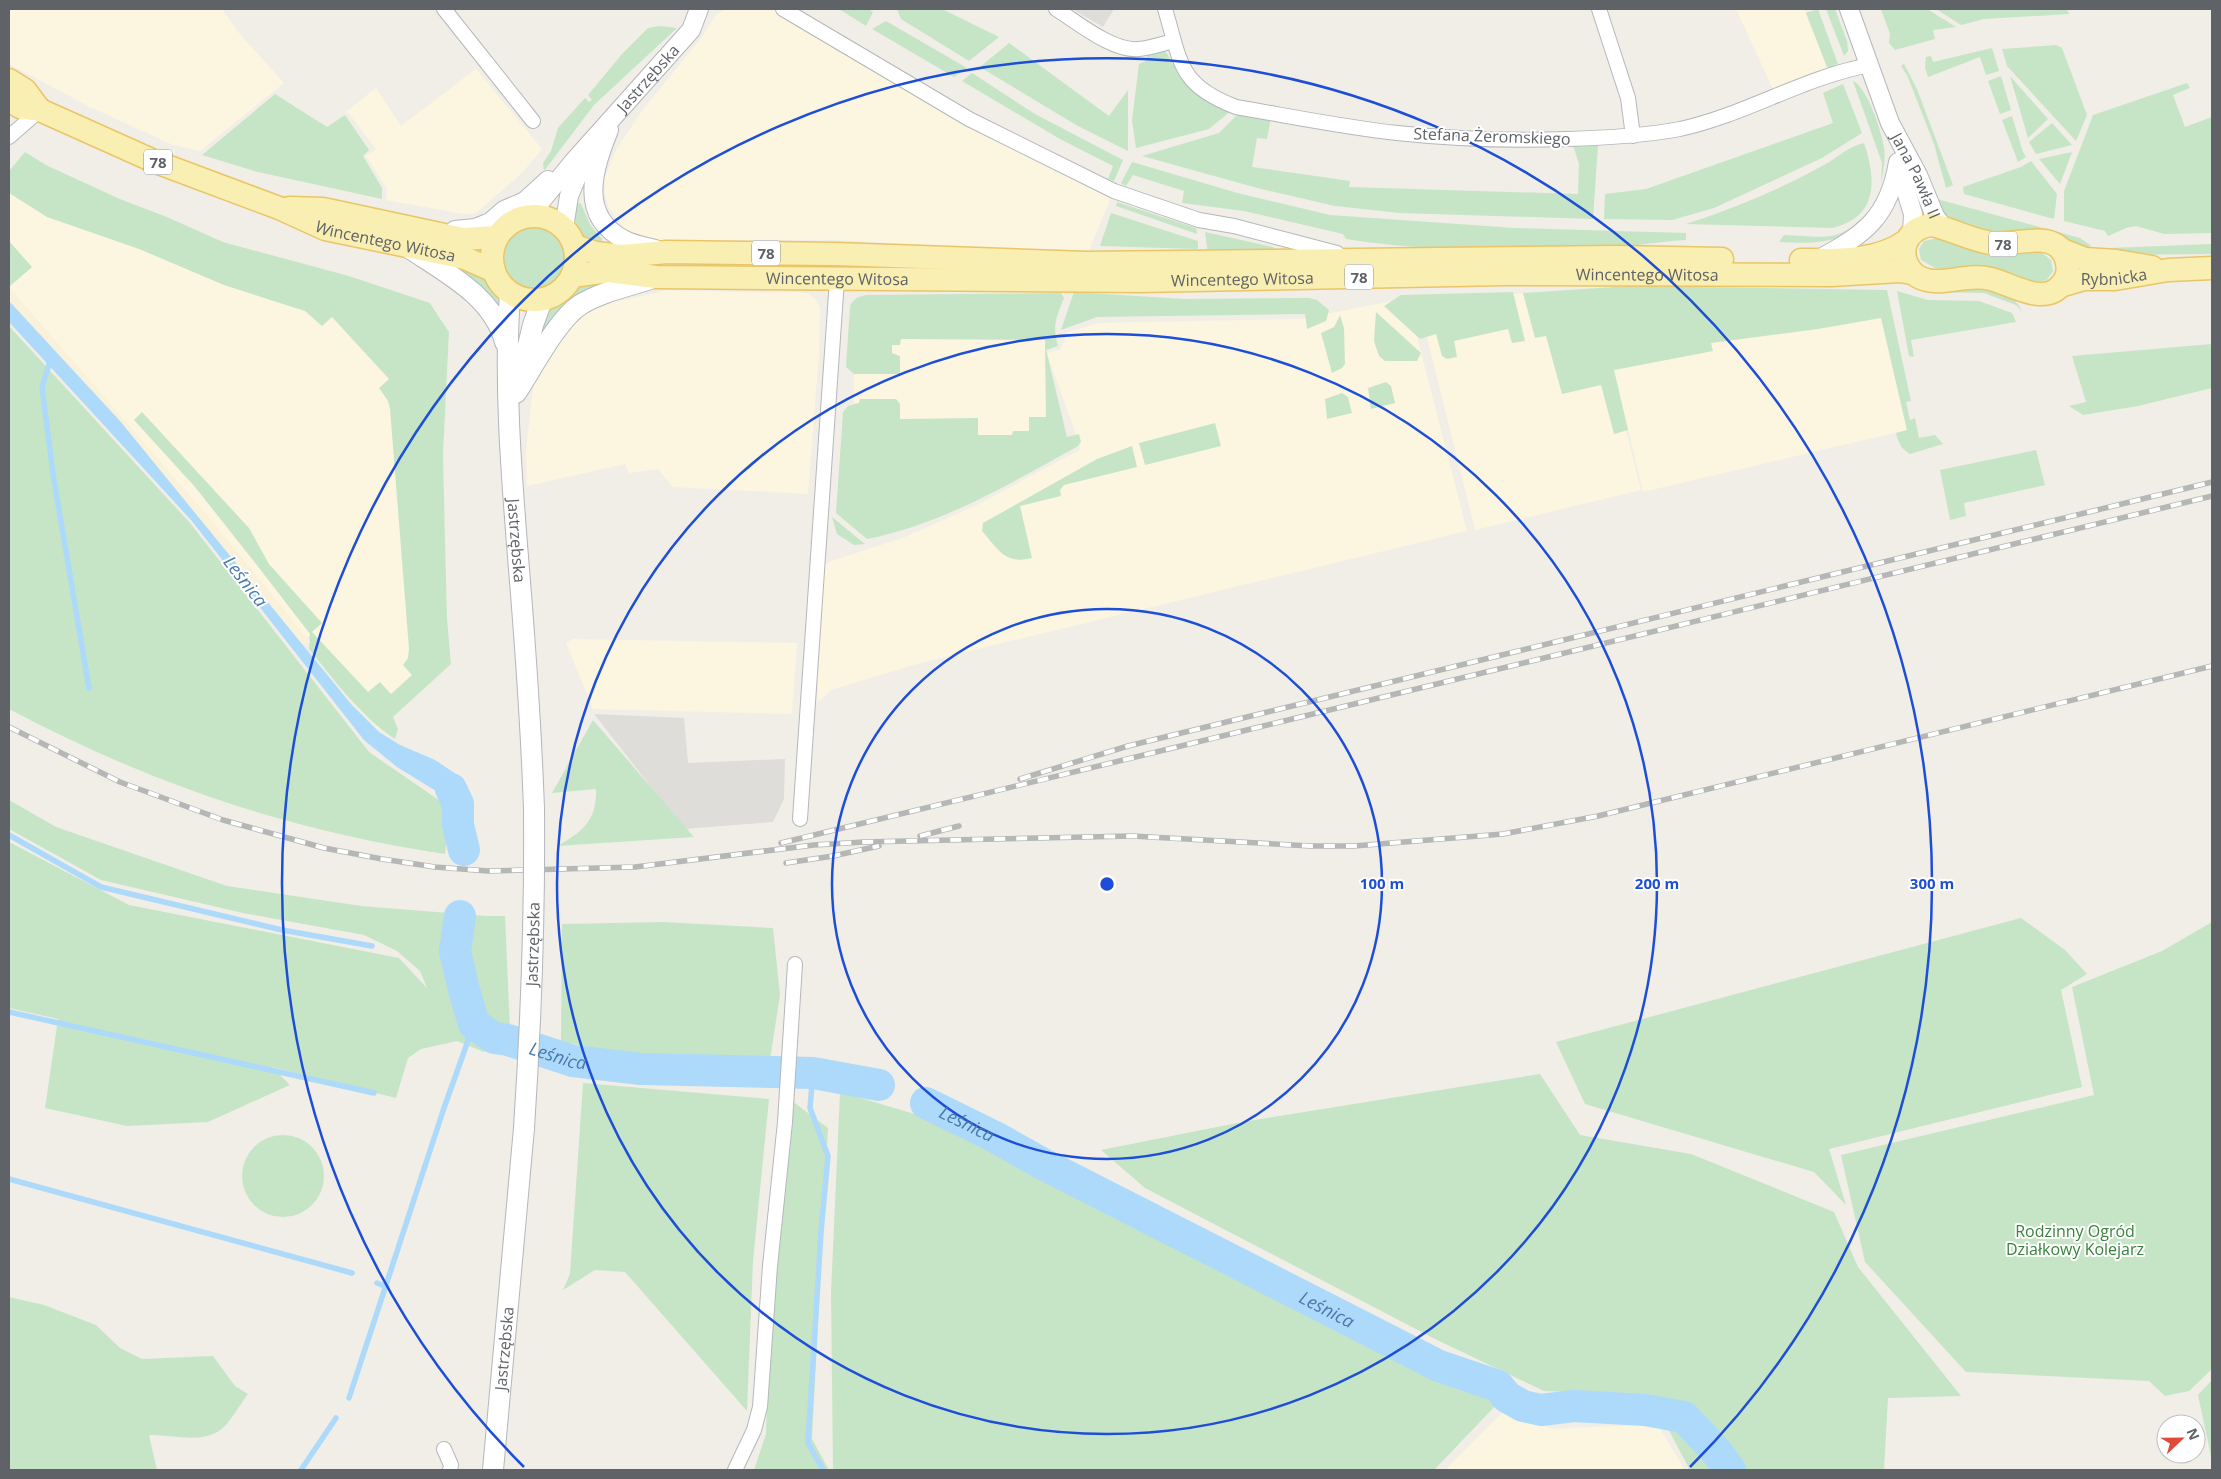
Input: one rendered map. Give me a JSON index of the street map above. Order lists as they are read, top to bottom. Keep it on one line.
{"streets":{"main road":["Jastrzębska","78","Wincentego Witosa","Rybnicka"],"street":["Stefana Żeromskiego","Jana Pawła II"]},"crossings":[["Jastrzębska","78"],["Jastrzębska","Wincentego Witosa"],["Stefana Żeromskiego","Jana Pawła II"],["78","Jana Pawła II"],["78","Wincentego Witosa"],["78","Rybnicka"],["Jana Pawła II","Wincentego Witosa"]],"water":["Leśnica"],"parks":["Rodzinny Ogród Działkowy Kolejarz"],"north":"right","rings":["100 m","200 m","300 m"]}
